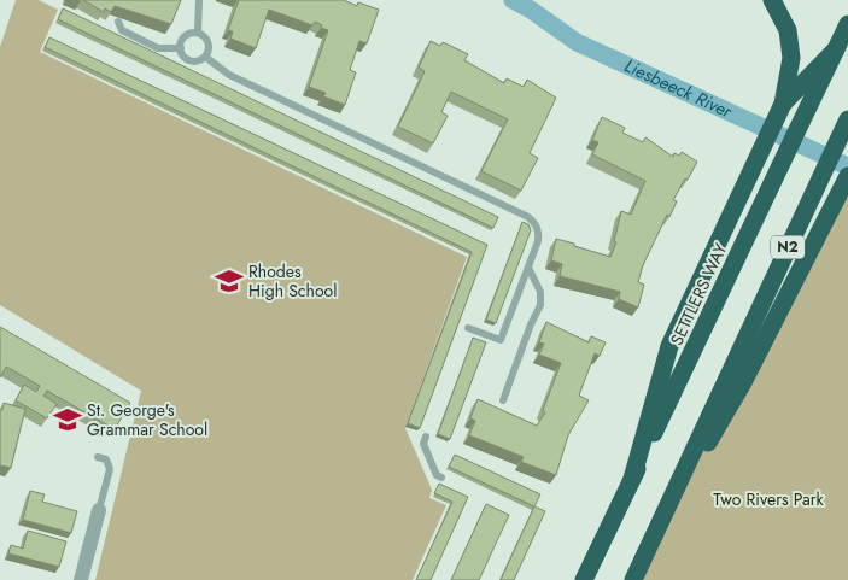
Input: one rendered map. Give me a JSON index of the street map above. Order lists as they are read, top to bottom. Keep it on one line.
{"streets":{"highway":["N2","SETTLERS WAY"]},"water":["Liesbeeck River"],"parks":["Two Rivers Park"],"places":{"school or university":["Rhodes High School","St. George's Grammar School"]}}
